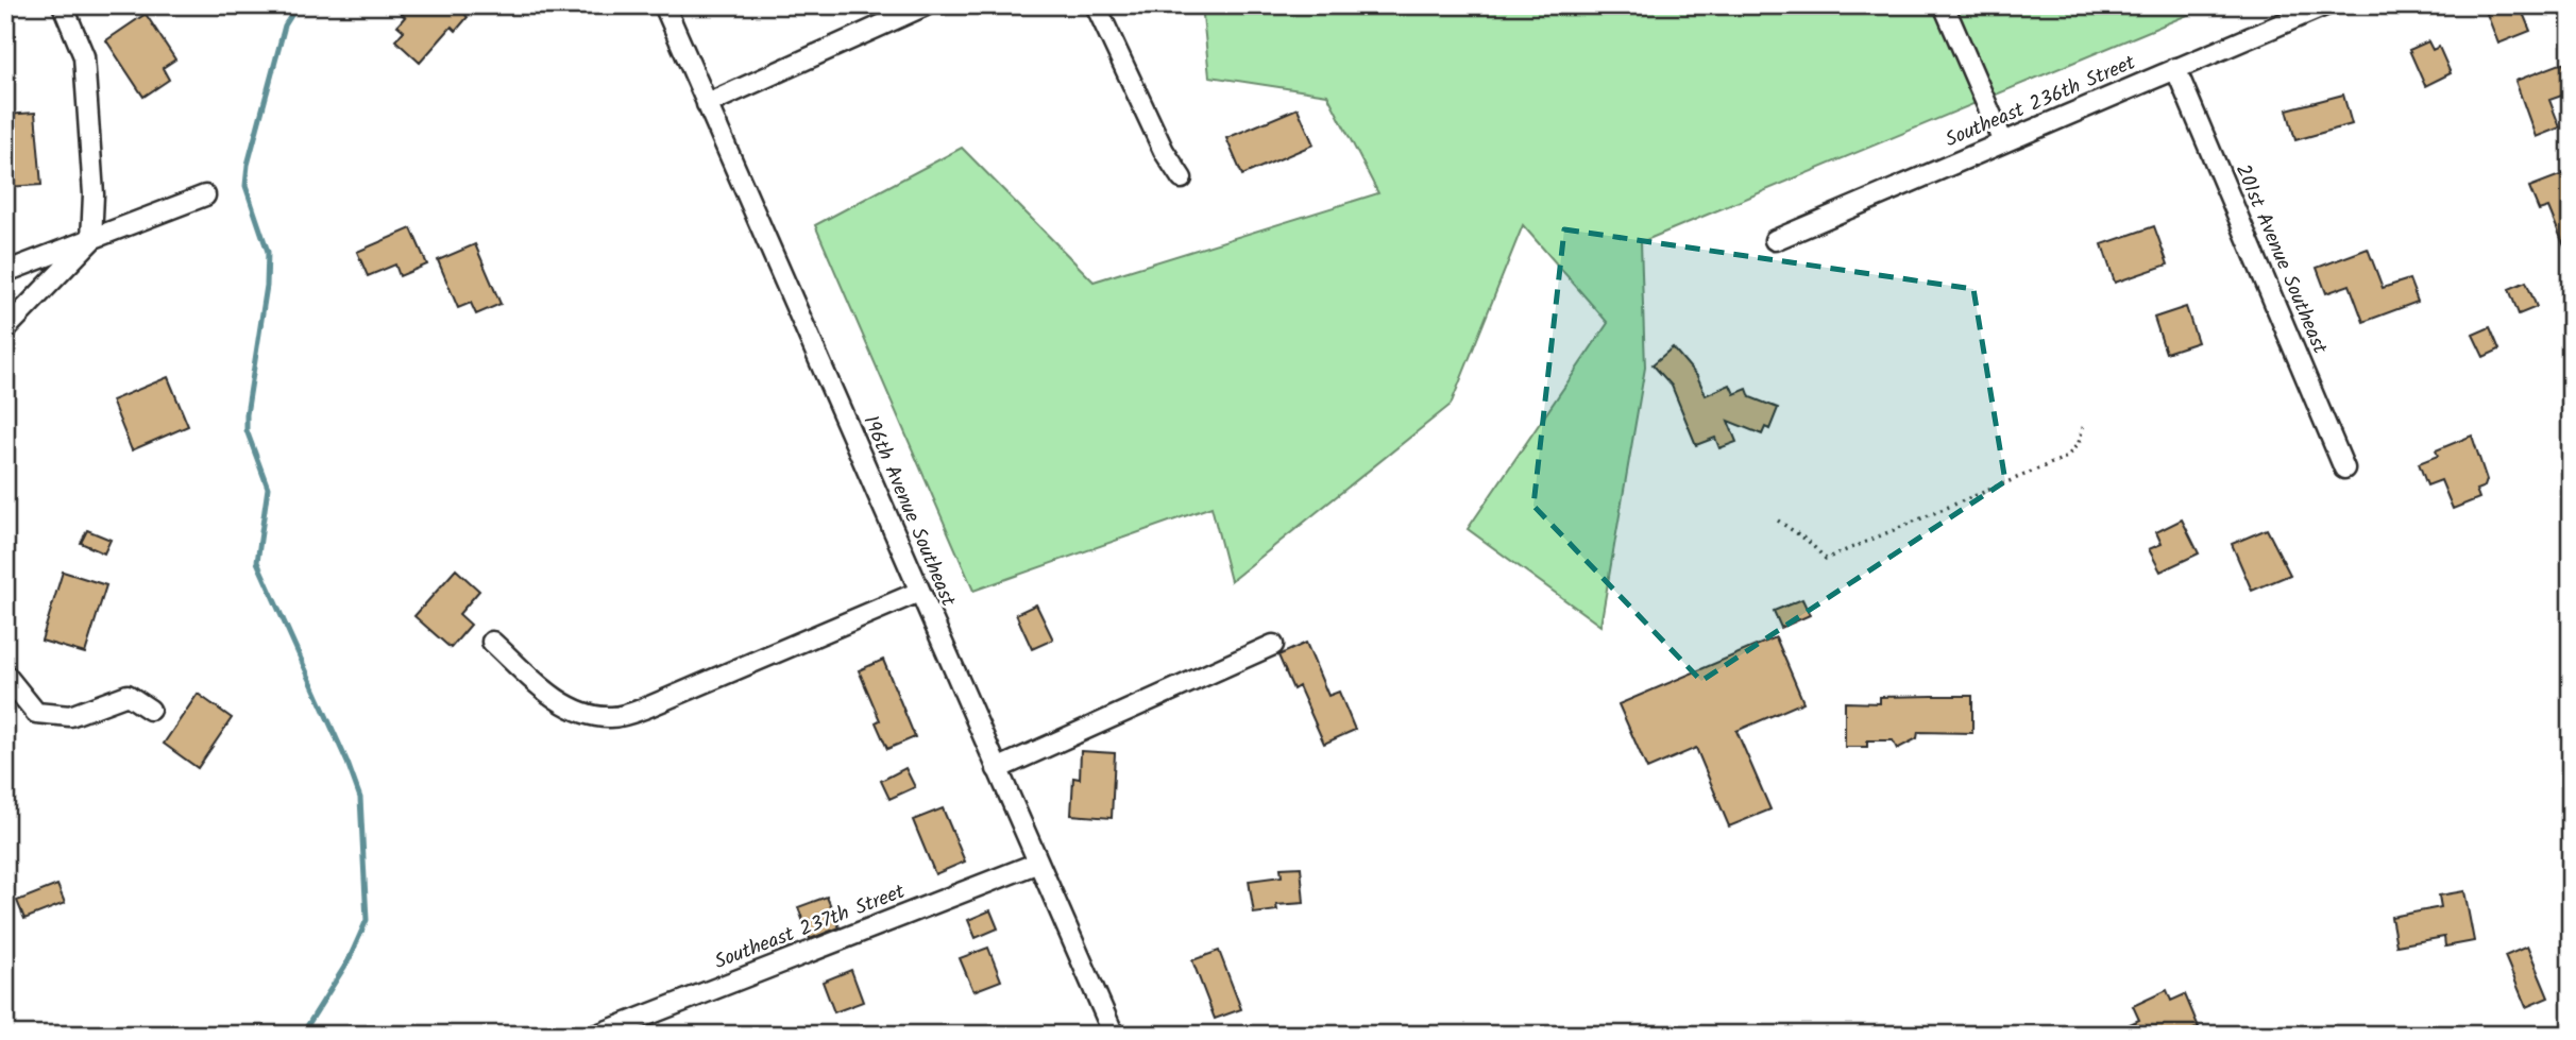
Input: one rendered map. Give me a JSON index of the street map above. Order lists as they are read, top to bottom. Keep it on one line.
{"streets":{"street":["Southeast 236th Street","201st Avenue Southeast","196th Avenue Southeast","Southeast 237th Street"]},"crossings":[["Southeast 236th Street","201st Avenue Southeast"],["196th Avenue Southeast","Southeast 237th Street"]]}
